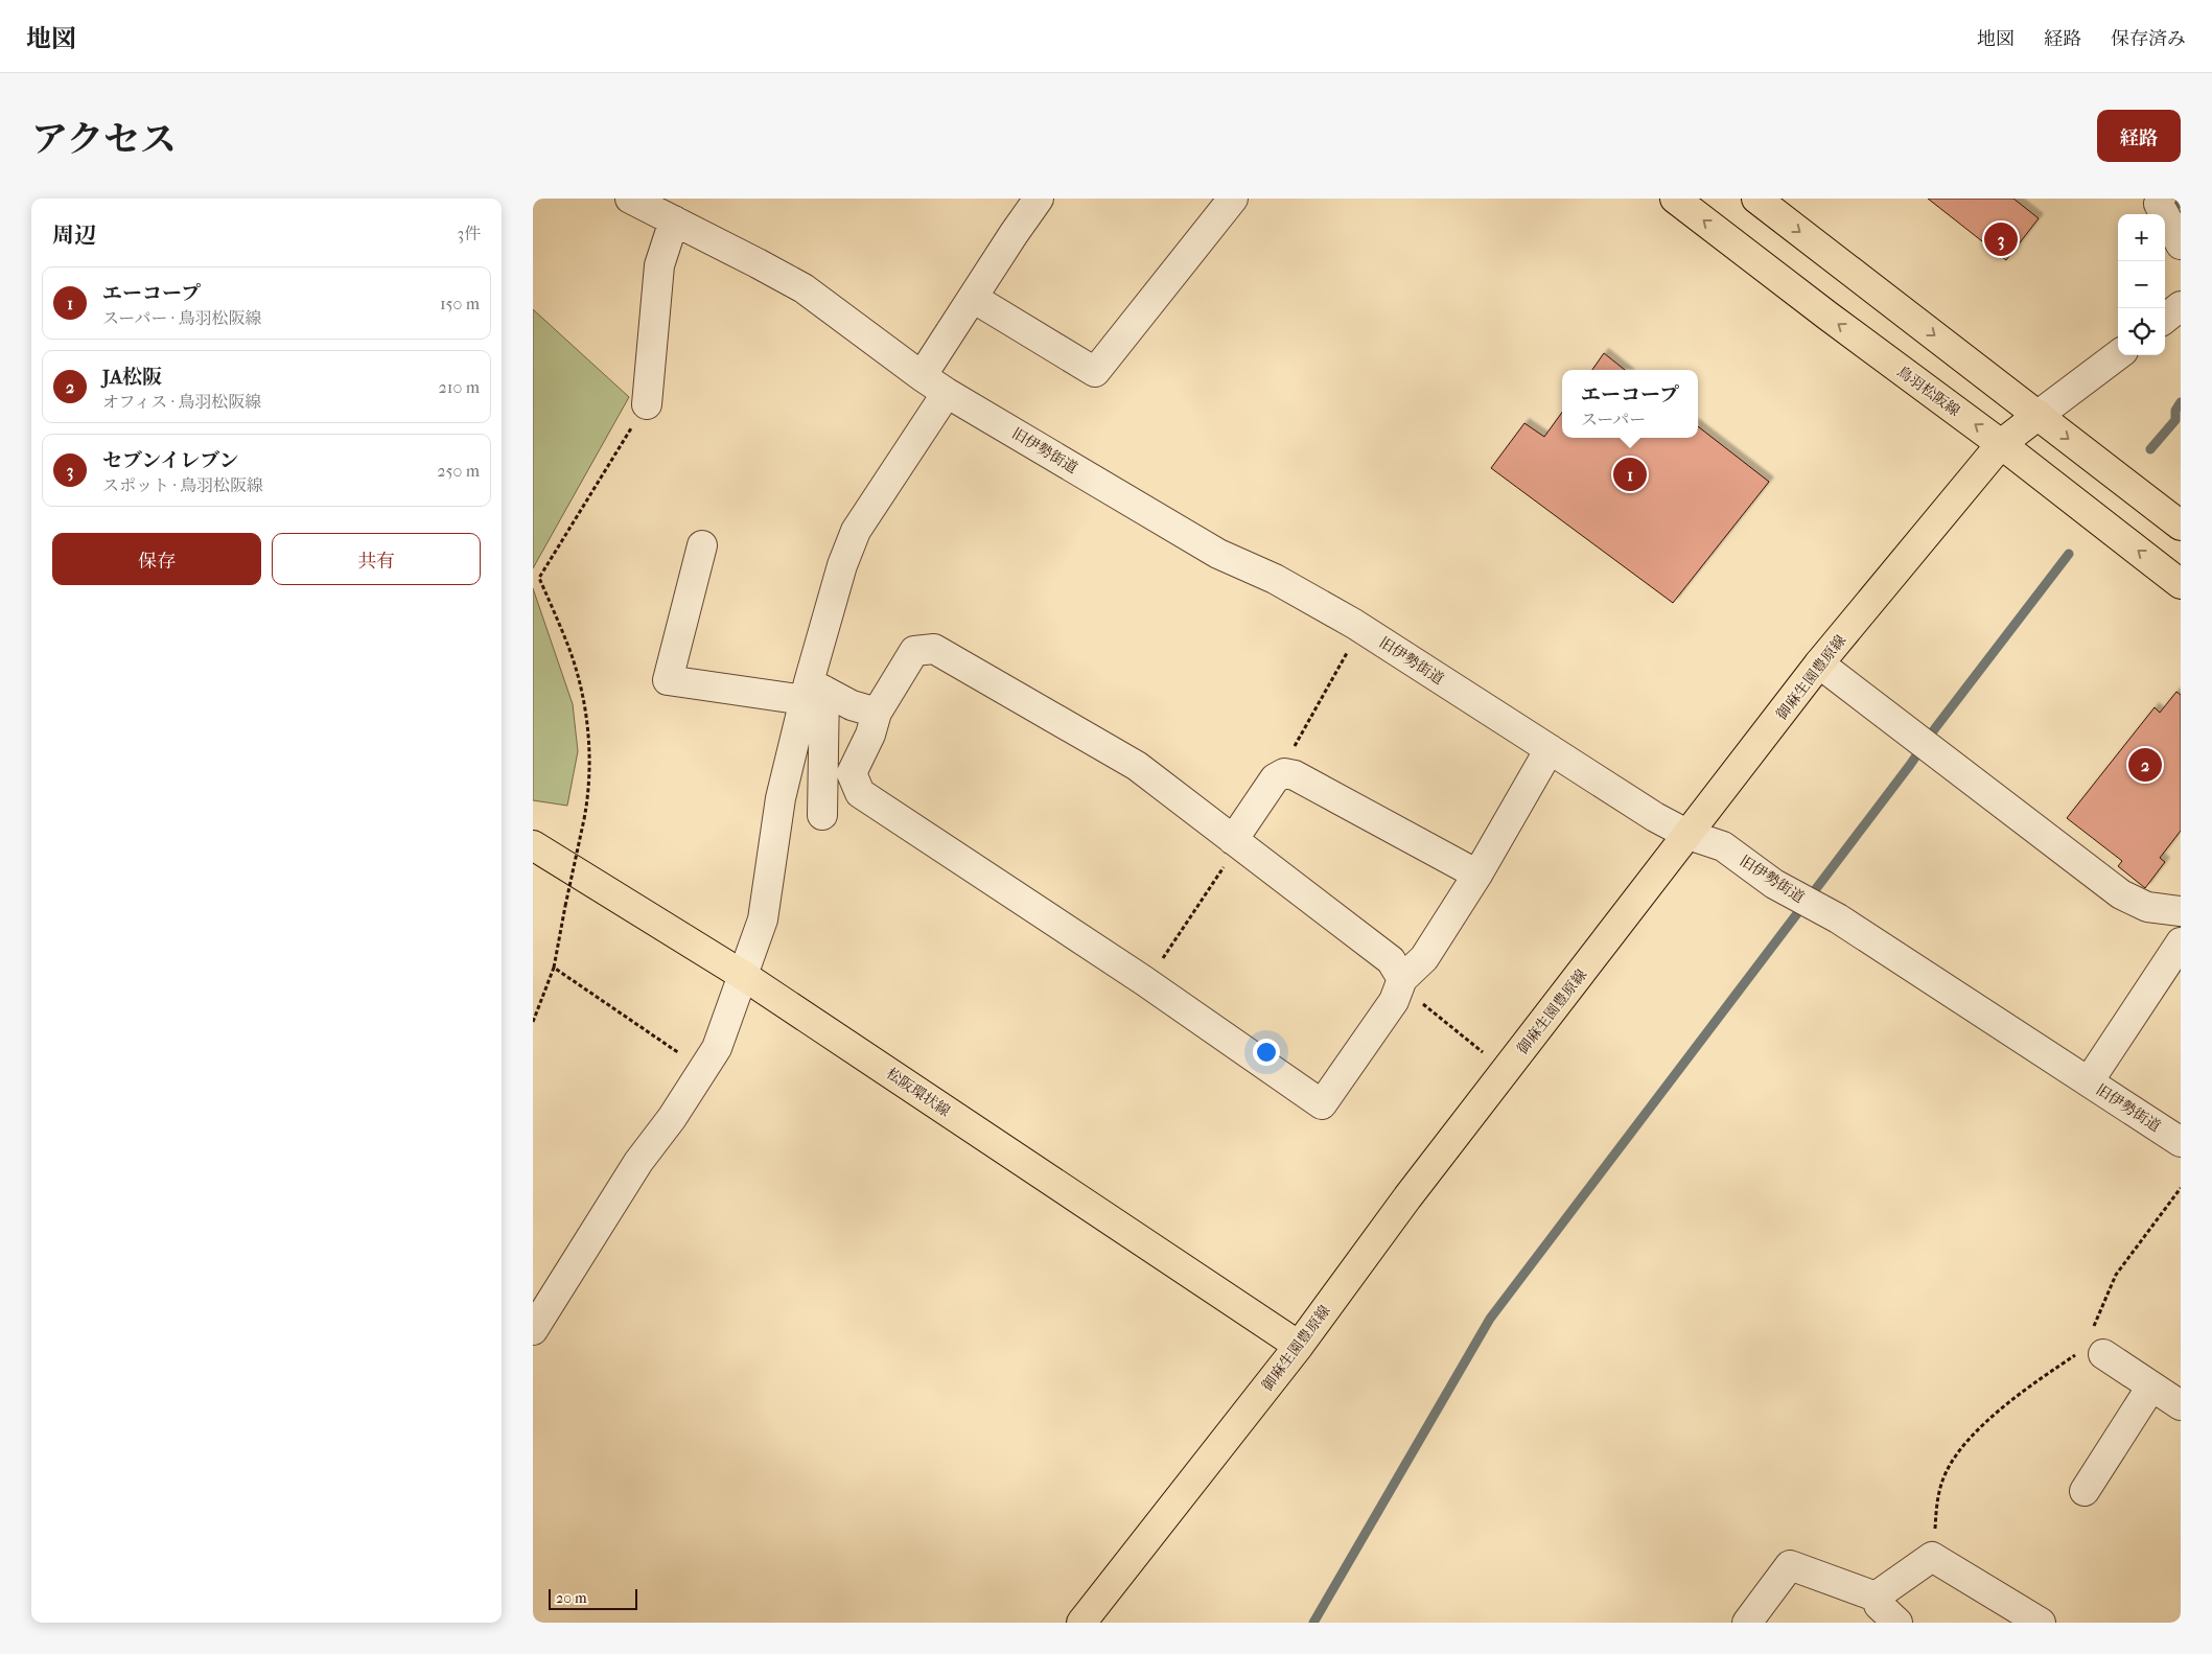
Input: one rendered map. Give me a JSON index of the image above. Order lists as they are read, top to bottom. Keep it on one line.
{"streets":{"main road":["鳥羽松阪線","御麻生園豊原線","松阪環状線"],"street":["旧伊勢街道"]},"crossings":[["鳥羽松阪線","御麻生園豊原線"],["旧伊勢街道","御麻生園豊原線"],["御麻生園豊原線","松阪環状線"]],"scale_bar":"20 m","page":{"header":"地図","nav":["地図","経路","保存済み"],"title":"アクセス","buttons":["経路",["保存","共有"]],"heading":["周辺","3件"],"map_buttons":["+","−"],"pins":["3","1","2"],"list":[{"mark":"1","name":"エーコープ","note":"スーパー · 鳥羽松阪線","value":"150 m"},{"mark":"2","name":"JA松阪","note":"オフィス · 鳥羽松阪線","value":"210 m"},{"mark":"3","name":"セブンイレブン","note":"スポット · 鳥羽松阪線","value":"250 m"}],"popup":["エーコープ","スーパー"],"scale":"20 m"}}
